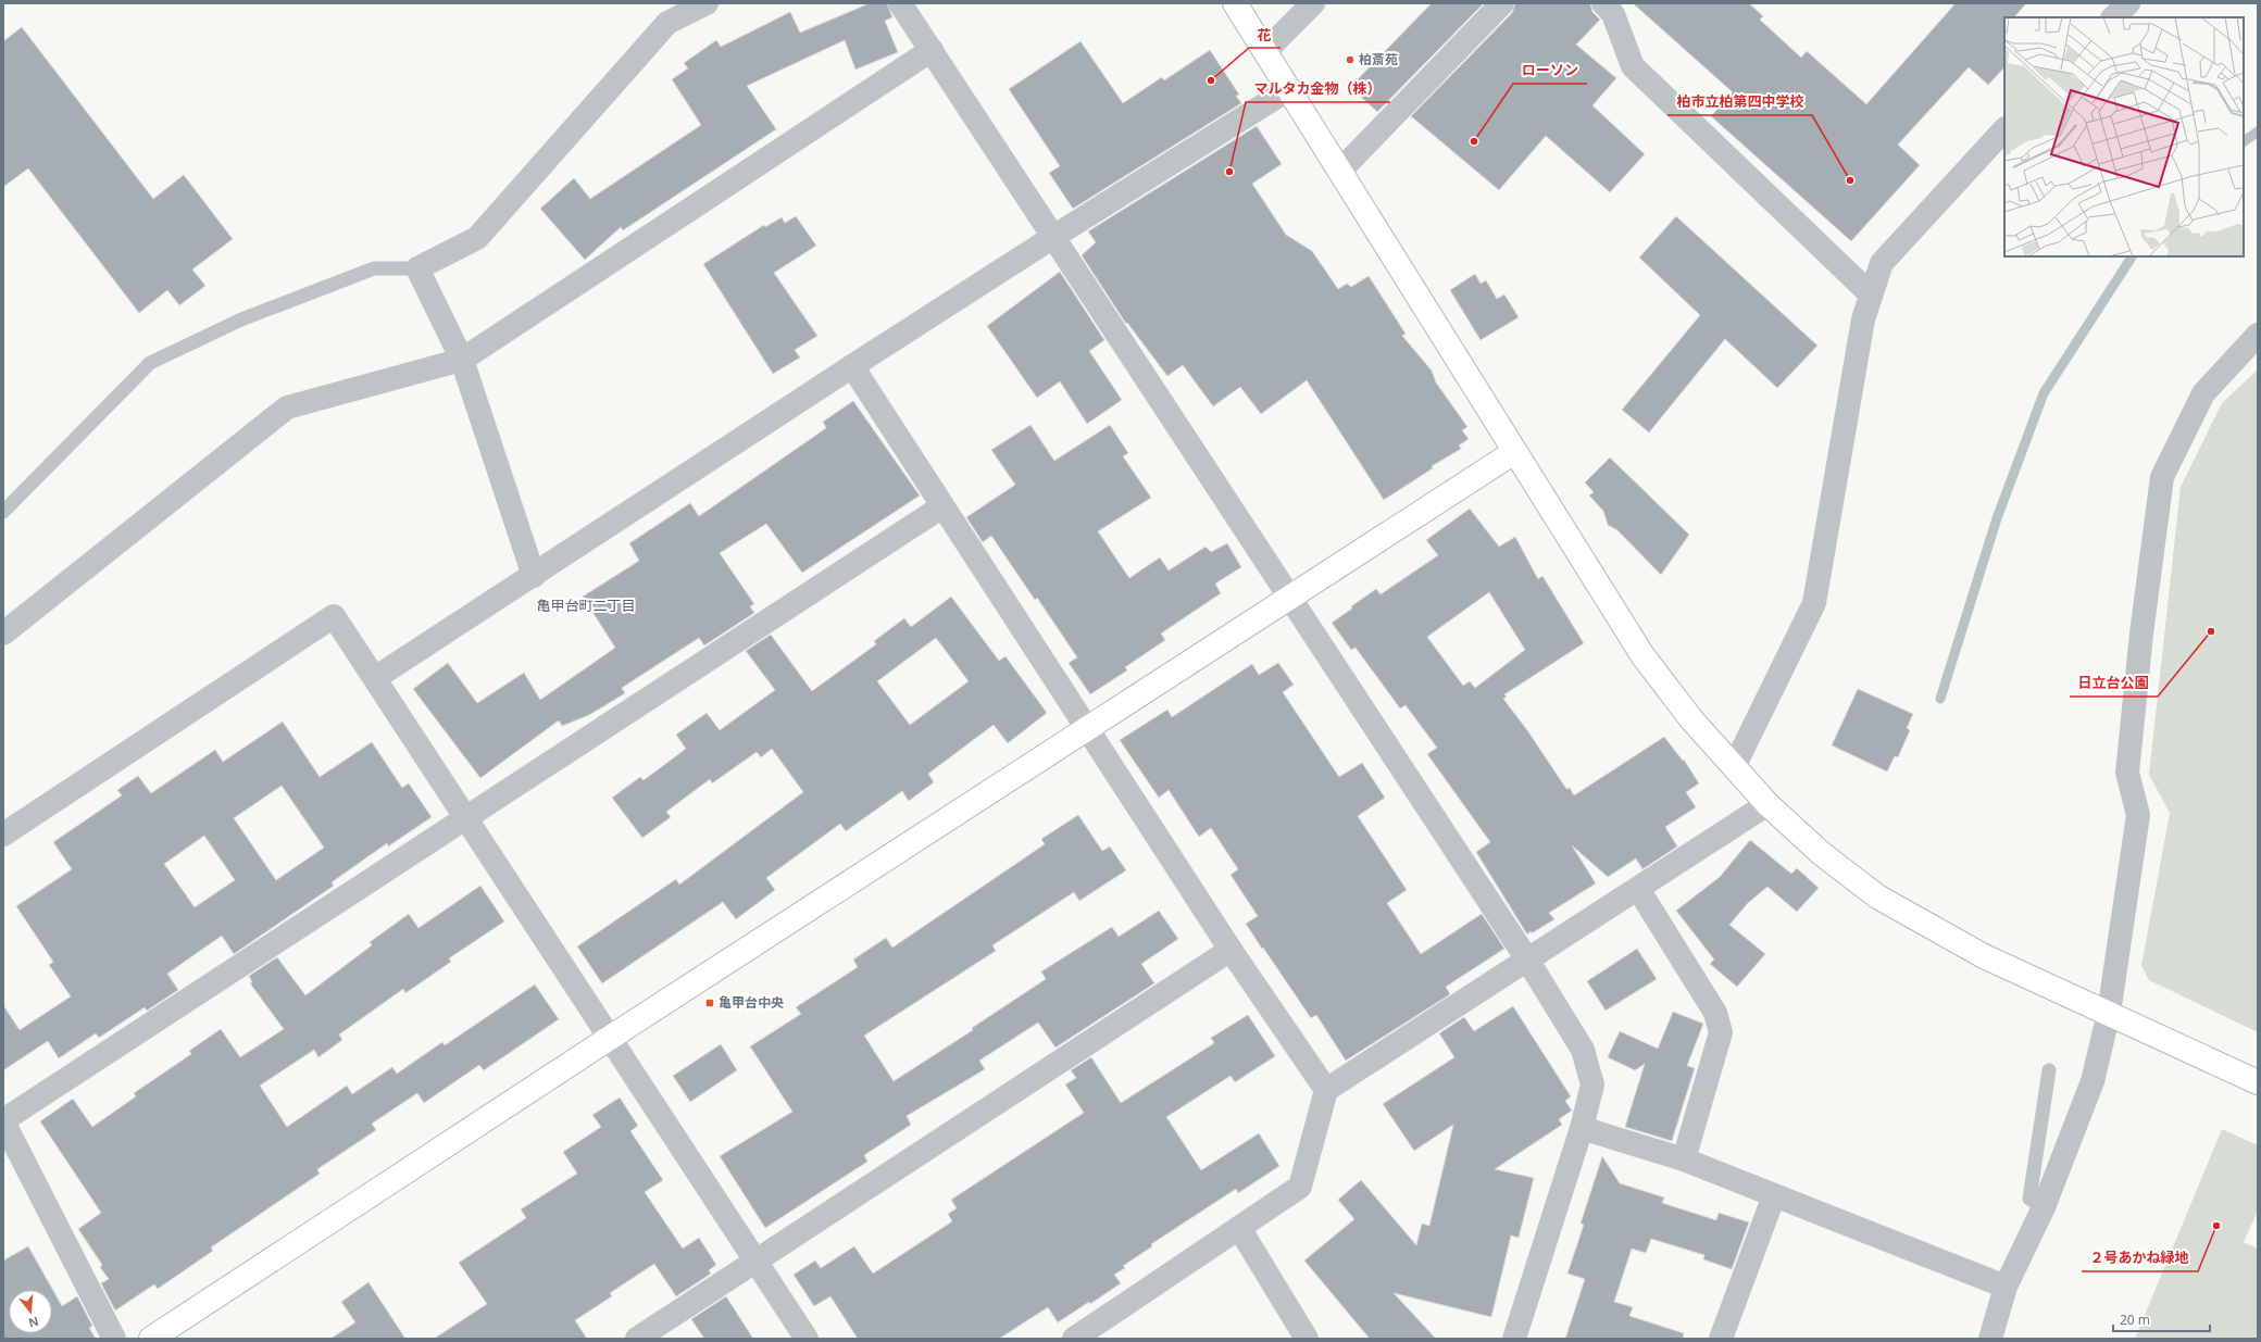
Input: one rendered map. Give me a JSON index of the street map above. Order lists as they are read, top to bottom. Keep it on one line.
{"districts":["亀甲台町二丁目"],"places":{"other":["柏斎苑","花","ローソン","マルタカ金物（株）","柏市立柏第四中学校","日立台公園","２号あかね緑地"],"transit":["亀甲台中央"]},"scale_bar":"20 m","north":"bottom"}
